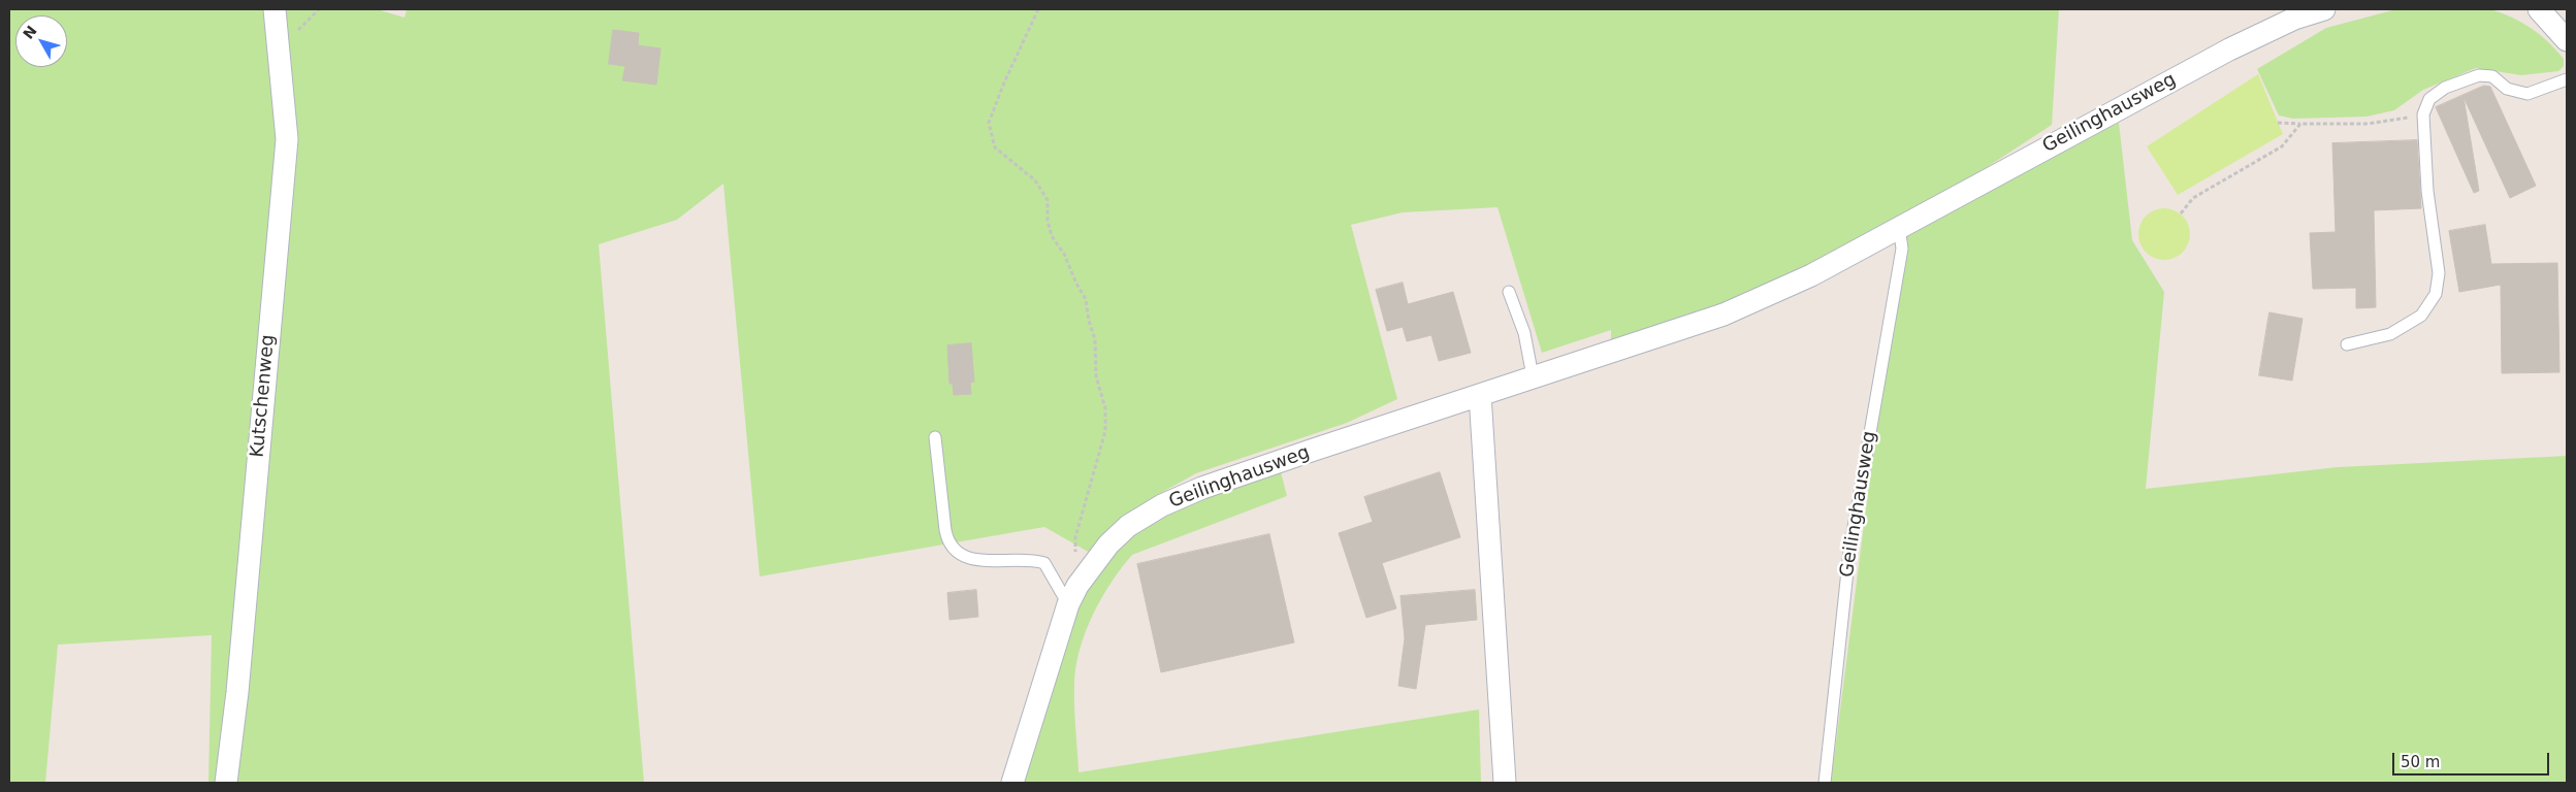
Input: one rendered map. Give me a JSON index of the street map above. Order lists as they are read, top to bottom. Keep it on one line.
{"streets":{"street":["Geilinghausweg","Kutschenweg"]},"scale_bar":"50 m","north":"top left"}
